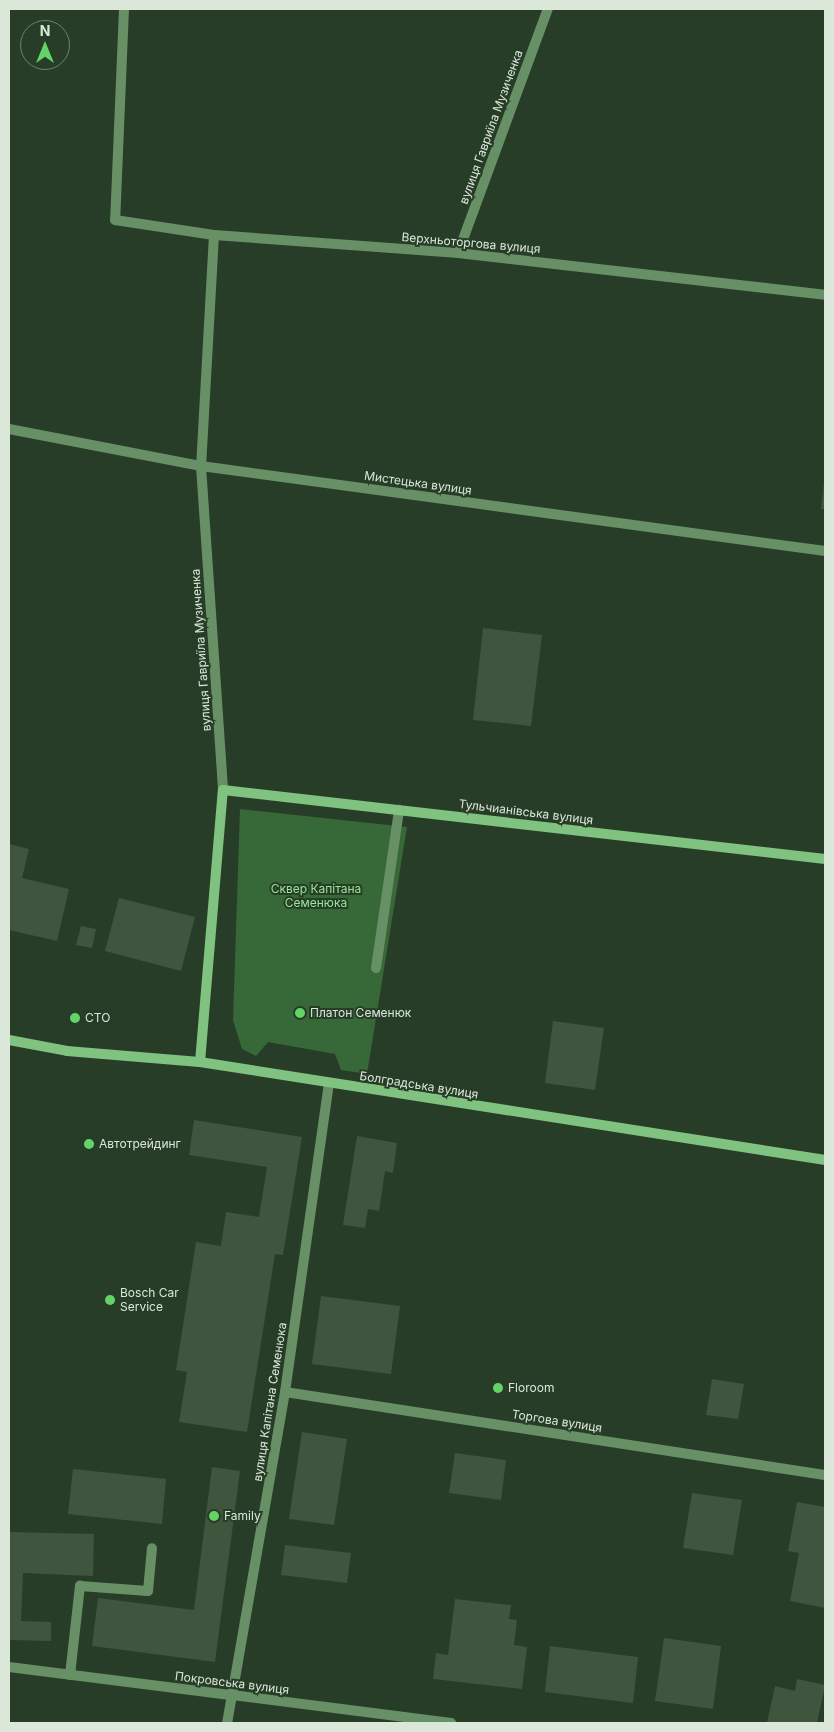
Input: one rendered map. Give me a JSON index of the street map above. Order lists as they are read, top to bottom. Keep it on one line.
{"streets":{"main road":["вулиця Гавриїла Музиченка","Тульчианівська вулиця","Болградська вулиця"],"street":["Верхньоторгова вулиця","Мистецька вулиця","вулиця Капітана Семенюка","Торгова вулиця","Покровська вулиця"]},"crossings":[["вулиця Гавриїла Музиченка","Верхньоторгова вулиця"],["вулиця Гавриїла Музиченка","Мистецька вулиця"],["вулиця Гавриїла Музиченка","Тульчианівська вулиця"],["вулиця Гавриїла Музиченка","Болградська вулиця"],["Болградська вулиця","вулиця Капітана Семенюка"],["вулиця Капітана Семенюка","Торгова вулиця"],["вулиця Капітана Семенюка","Покровська вулиця"]],"parks":["Сквер Капітана Семенюка"],"places":["Платон Семенюк","СТО","Автотрейдинг","Bosch Car Service","Floroom","Family"],"north":"top"}
